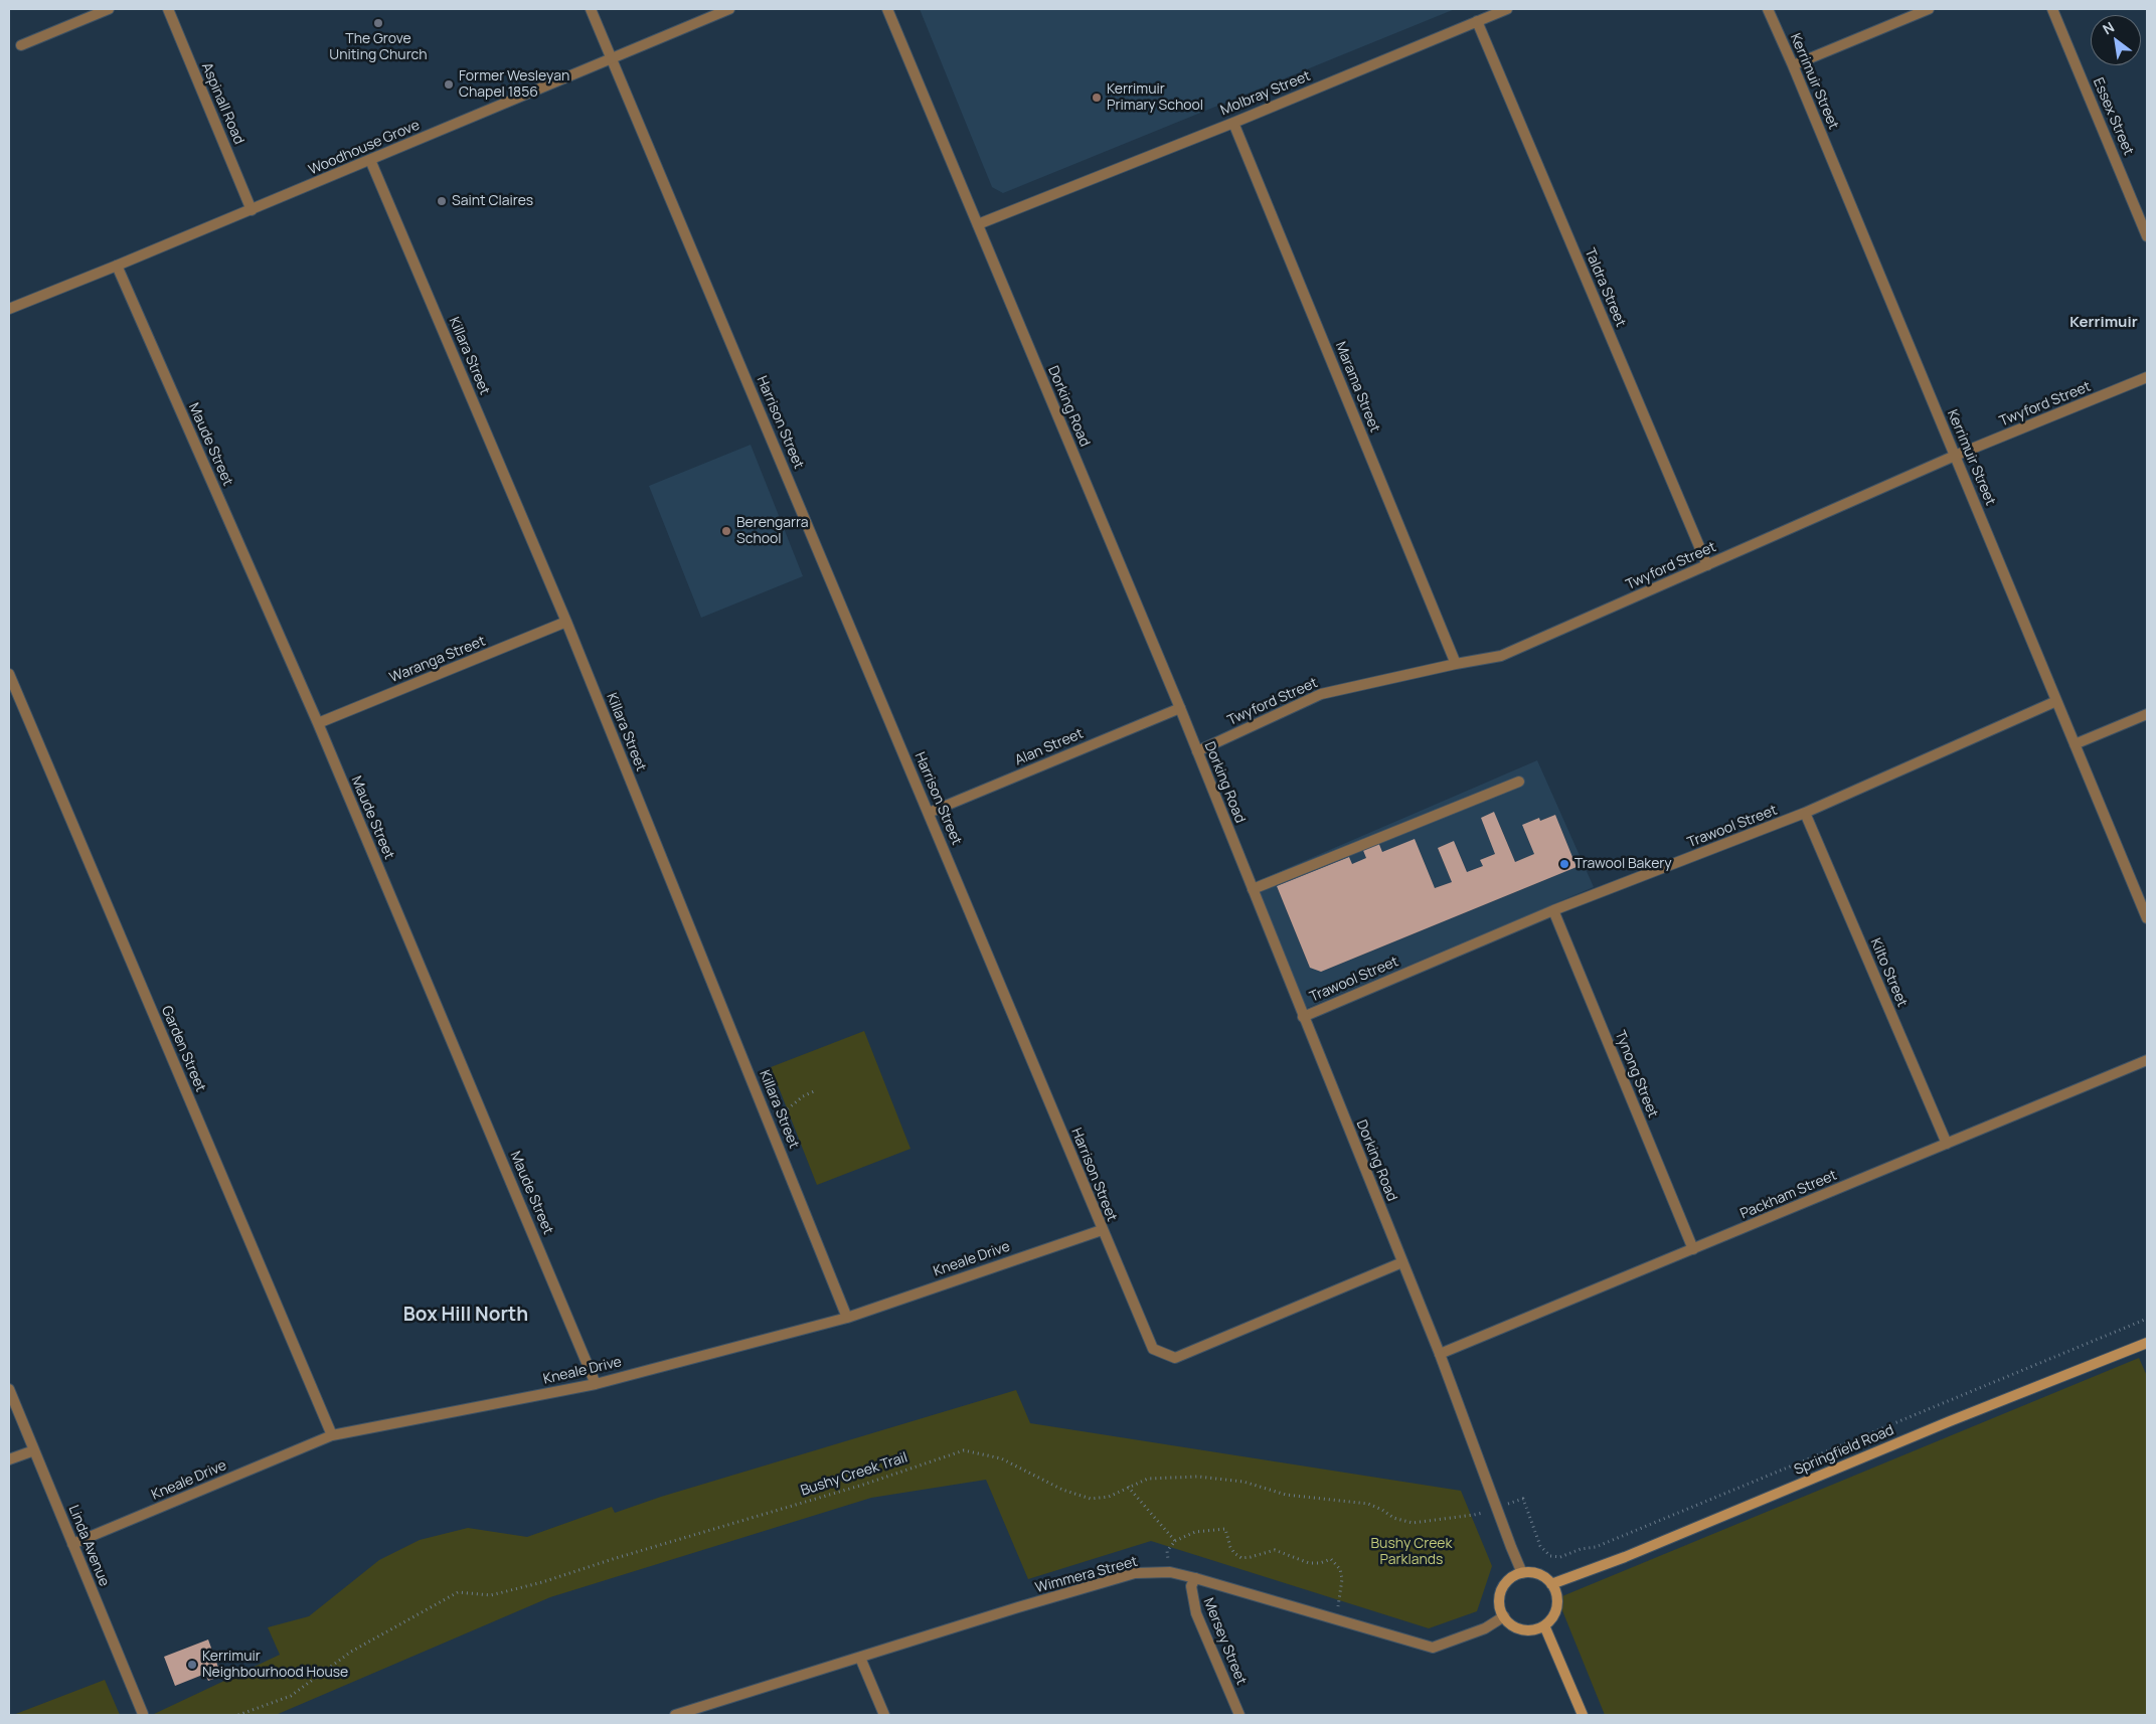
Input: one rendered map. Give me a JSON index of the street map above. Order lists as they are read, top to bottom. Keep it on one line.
{"streets":{"main road":["Springfield Road"],"street":["Kerrimuir Street","Molbray Street","Aspinall Road","Essex Street","Woodhouse Grove","Taldra Street","Killara Street","Marama Street","Twyford Street","Dorking Road","Harrison Street","Maude Street","Waranga Street","Alan Street","Trawool Street","Kilto Street","Garden Street","Tynong Street","Packham Street","Kneale Drive","Linda Avenue","Wimmera Street","Mersey Street"],"path":["Bushy Creek Trail"]},"crossings":[["Kerrimuir Street","Twyford Street"],["Kerrimuir Street","Trawool Street"],["Molbray Street","Taldra Street"],["Molbray Street","Marama Street"],["Molbray Street","Dorking Road"],["Aspinall Road","Woodhouse Grove"],["Woodhouse Grove","Killara Street"],["Woodhouse Grove","Harrison Street"],["Woodhouse Grove","Maude Street"],["Taldra Street","Twyford Street"],["Killara Street","Waranga Street"],["Killara Street","Kneale Drive"],["Marama Street","Twyford Street"],["Twyford Street","Dorking Road"],["Dorking Road","Harrison Street"],["Dorking Road","Alan Street"],["Dorking Road","Trawool Street"],["Dorking Road","Packham Street"],["Dorking Road","Springfield Road"],["Dorking Road","Bushy Creek Trail"],["Dorking Road","Wimmera Street"],["Harrison Street","Alan Street"],["Harrison Street","Kneale Drive"],["Maude Street","Waranga Street"],["Maude Street","Kneale Drive"],["Trawool Street","Kilto Street"],["Trawool Street","Tynong Street"],["Kilto Street","Packham Street"],["Garden Street","Kneale Drive"],["Tynong Street","Packham Street"],["Kneale Drive","Linda Avenue"],["Springfield Road","Wimmera Street"],["Wimmera Street","Mersey Street"]],"districts":["Kerrimuir","Box Hill North"],"parks":["Bushy Creek Parklands"],"places":["The Grove Uniting Church","Former Wesleyan Chapel 1856","Kerrimuir Primary School","Saint Claires","Berengarra School","Trawool Bakery","Kerrimuir Neighbourhood House"],"north":"top left"}
